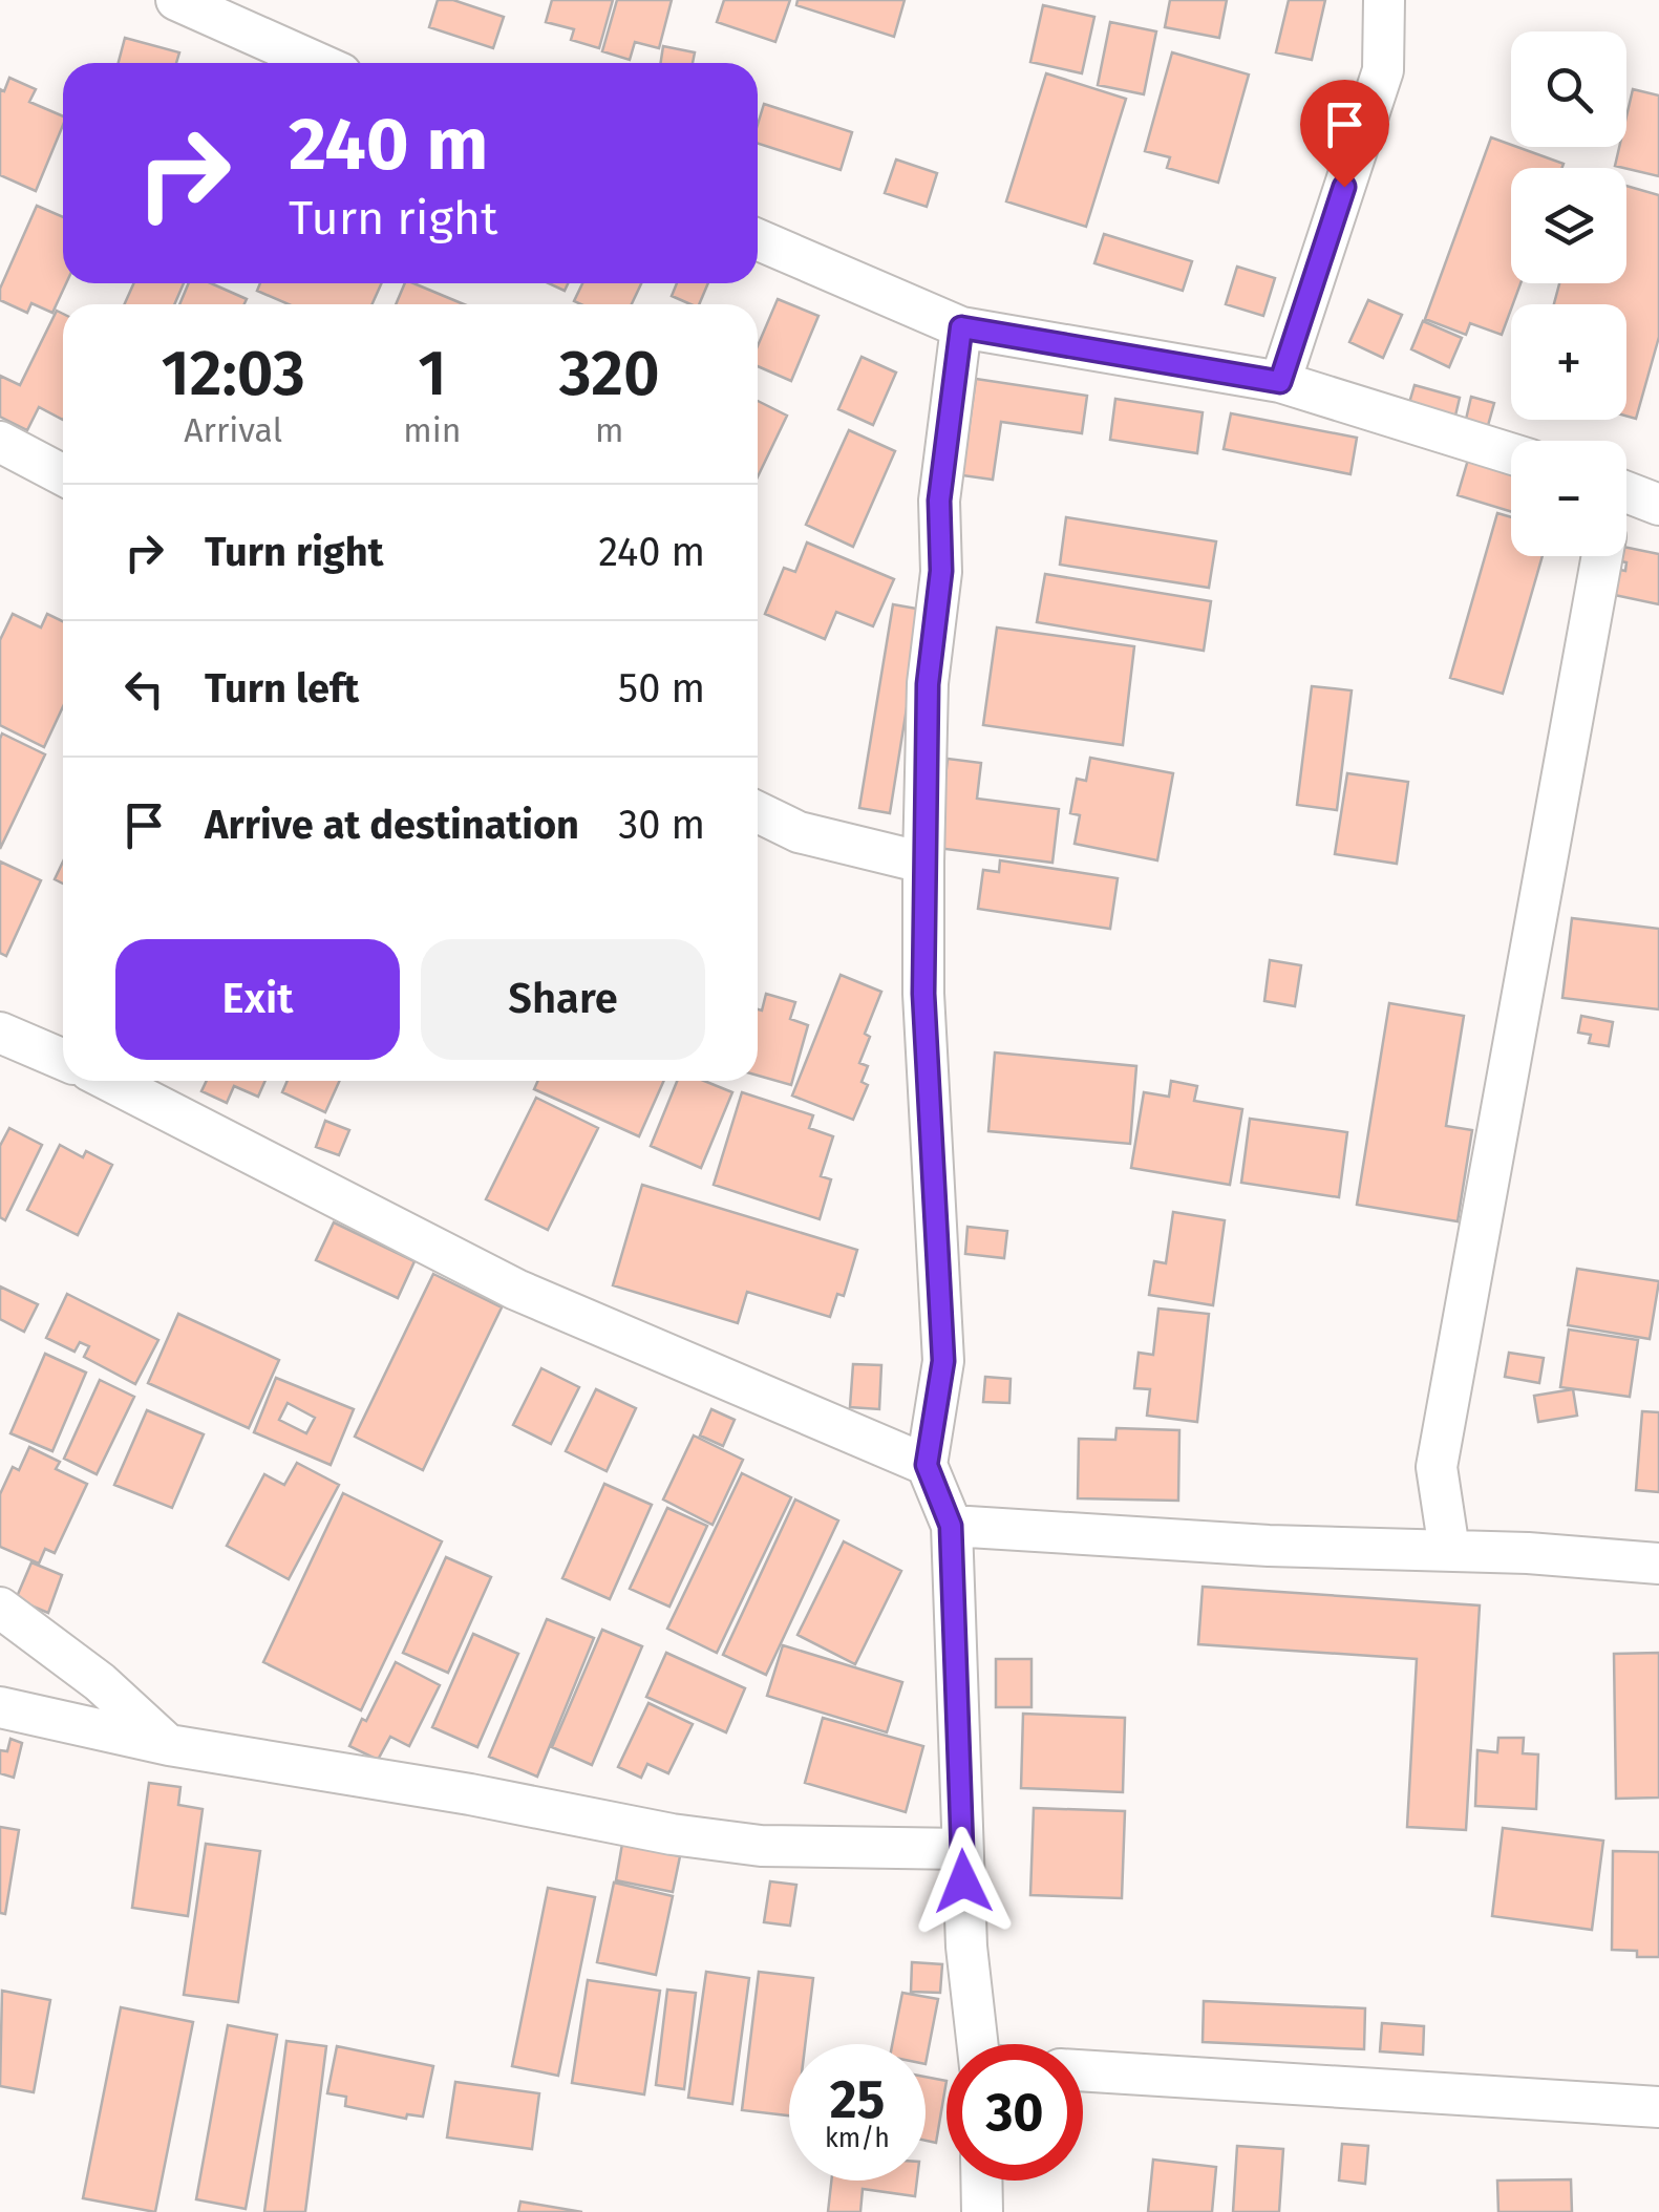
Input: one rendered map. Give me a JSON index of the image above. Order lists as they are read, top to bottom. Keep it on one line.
{"page":{"map_buttons":["+","−"],"turn":["240 m","Turn right"],"eta":["12:03","Arrival","1","min","320","m"],"list":[{"name":"Turn right","value":"240 m"},{"name":"Turn left","value":"50 m"},{"name":"Arrive at destination","value":"30 m"}],"buttons":["Exit","Share"],"speed":"25 km/h","limit":"30"}}
